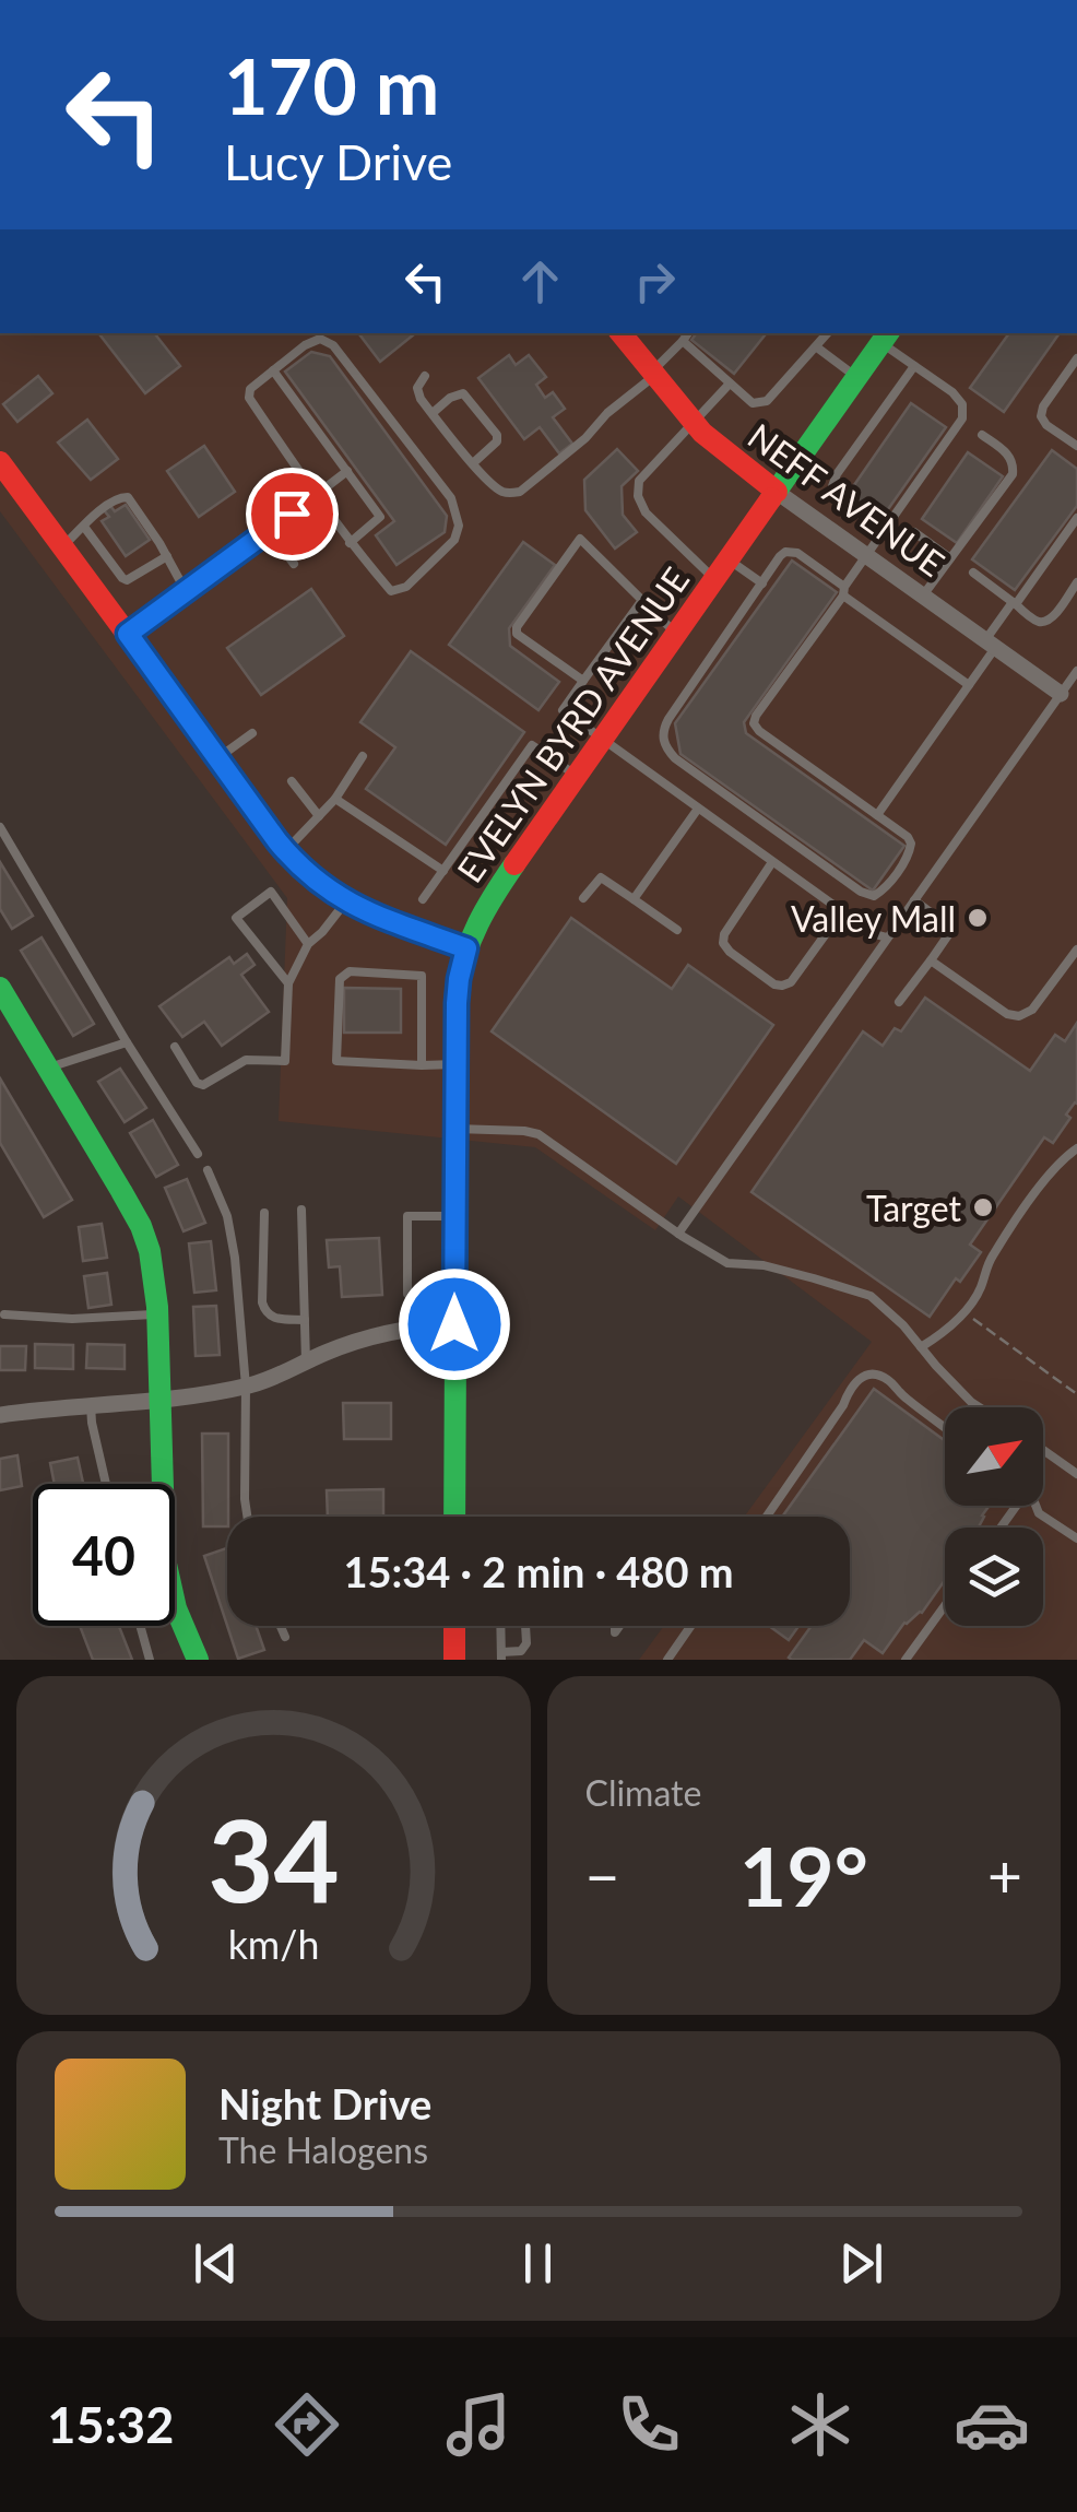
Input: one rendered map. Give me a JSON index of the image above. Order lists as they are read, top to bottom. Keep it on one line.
{"streets":{"street":["NEFF AVENUE","EVELYN BYRD AVENUE"]},"crossings":[["NEFF AVENUE","EVELYN BYRD AVENUE"]],"places":["Valley Mall","Target"],"north":"top right","page":{"turn":["170 m","Lucy Drive"],"limit":"40","trip":"15:34 · 2 min · 480 m","tile":"Climate","heat":["−","19°","+"],"song":["Night Drive","The Halogens"],"tabs":"15:32","gauge":["34","km/h"]}}
